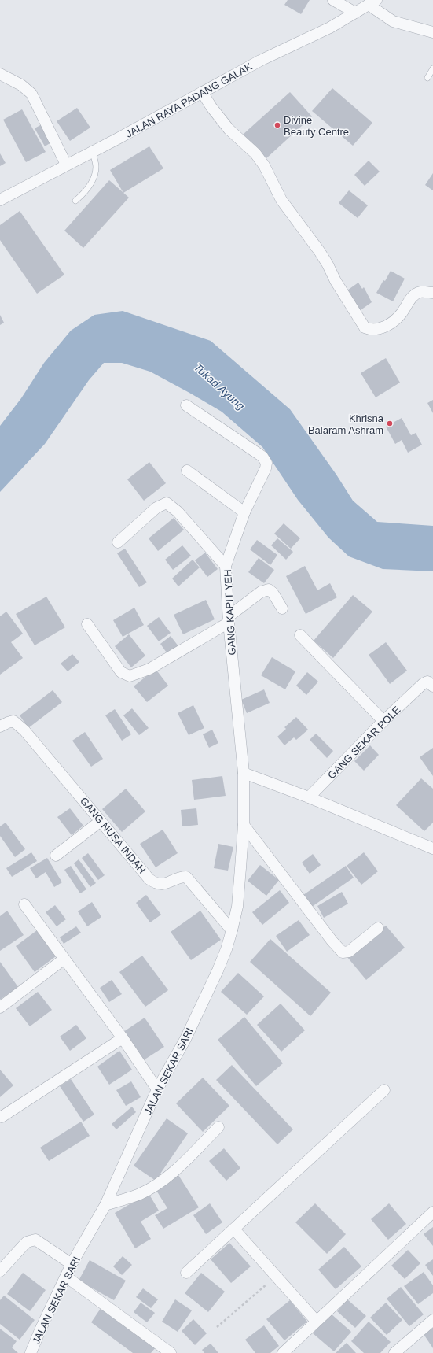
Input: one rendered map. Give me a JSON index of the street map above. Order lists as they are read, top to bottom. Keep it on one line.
{"streets":{"street":["JALAN RAYA PADANG GALAK","GANG KAPIT YEH","GANG SEKAR POLE","GANG NUSA INDAH","JALAN SEKAR SARI"]},"crossings":[["GANG KAPIT YEH","JALAN SEKAR SARI"],["GANG NUSA INDAH","JALAN SEKAR SARI"]],"water":["Tukad Ayung"],"places":["Divine Beauty Centre","Khrisna Balaram Ashram"]}
